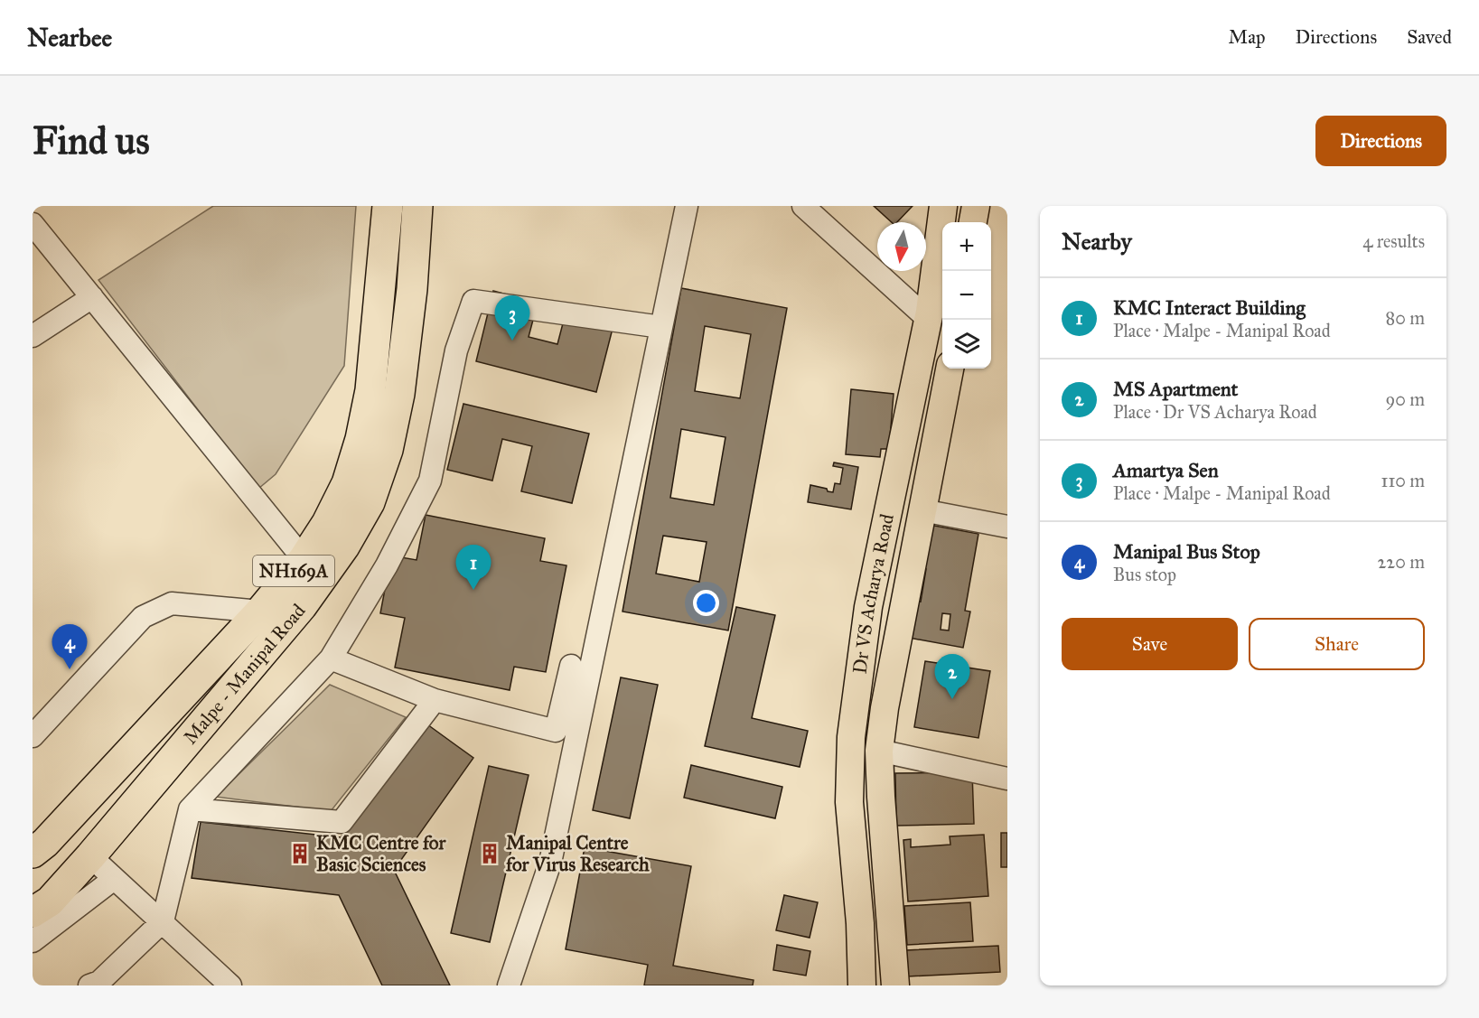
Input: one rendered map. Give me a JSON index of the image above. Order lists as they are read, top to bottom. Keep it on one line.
{"streets":{"highway":["NH169A","Malpe - Manipal Road"],"main road":["Dr VS Acharya Road"]},"places":{"building":["KMC Centre for Basic Sciences","Manipal Centre for Virus Research"]},"north":"bottom","page":{"header":"Nearbee","nav":["Map","Directions","Saved"],"buttons":["Directions",["Save","Share"]],"title":"Find us","heading":["Nearby","4 results"],"map_buttons":["+","−"],"list":[{"mark":"1","name":"KMC Interact Building","note":"Place · Malpe - Manipal Road","value":"80 m"},{"mark":"2","name":"MS Apartment","note":"Place · Dr VS Acharya Road","value":"90 m"},{"mark":"3","name":"Amartya Sen","note":"Place · Malpe - Manipal Road","value":"110 m"},{"mark":"4","name":"Manipal Bus Stop","note":"Bus stop","value":"220 m"}],"pins":["3","1","4","2"]}}
